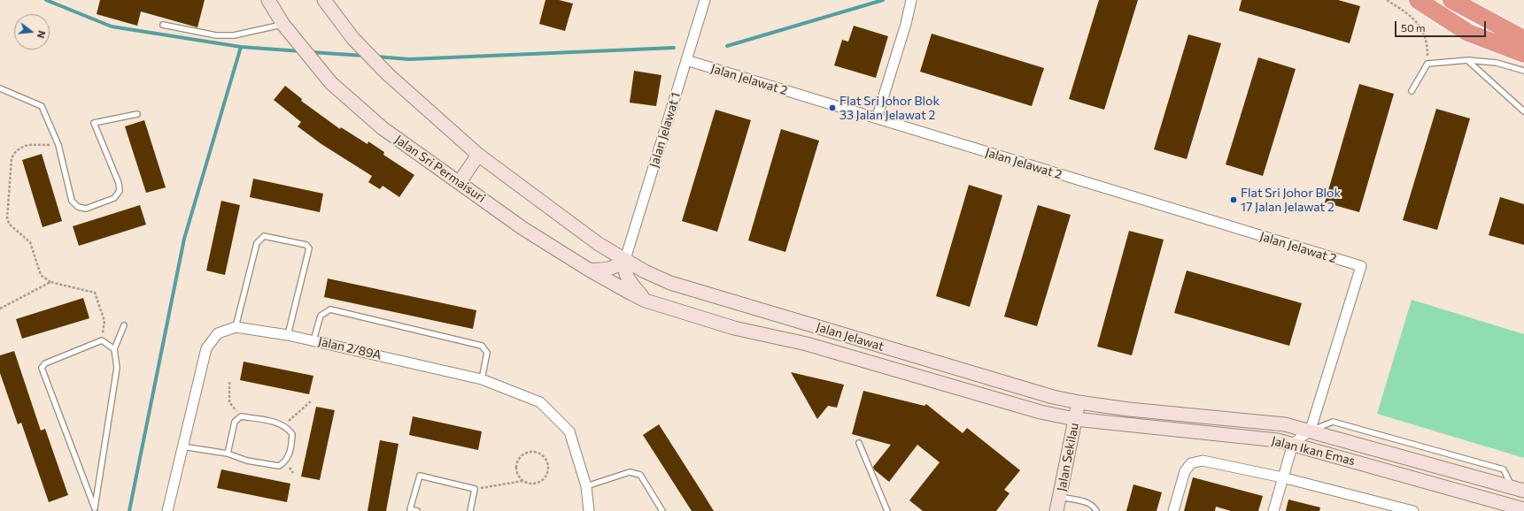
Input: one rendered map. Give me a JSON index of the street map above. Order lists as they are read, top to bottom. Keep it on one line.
{"streets":{"street":["Jalan Jelawat 2","Jalan Jelawat 1","Jalan Sri Permaisuri","Jalan Jelawat","Jalan 2/89A","Jalan Ikan Emas","Jalan Sekilau"]},"crossings":[["Jalan Jelawat 2","Jalan Jelawat 1"],["Jalan Jelawat 2","Jalan Ikan Emas"],["Jalan Jelawat 1","Jalan Jelawat"],["Jalan Sri Permaisuri","Jalan Jelawat"],["Jalan Jelawat","Jalan Ikan Emas"],["Jalan Jelawat","Jalan Sekilau"],["Jalan Ikan Emas","Jalan Sekilau"]],"places":["Flat Sri Johor Blok 33 Jalan Jelawat 2","Flat Sri Johor Blok 17 Jalan Jelawat 2"],"scale_bar":"50 m","north":"right"}
